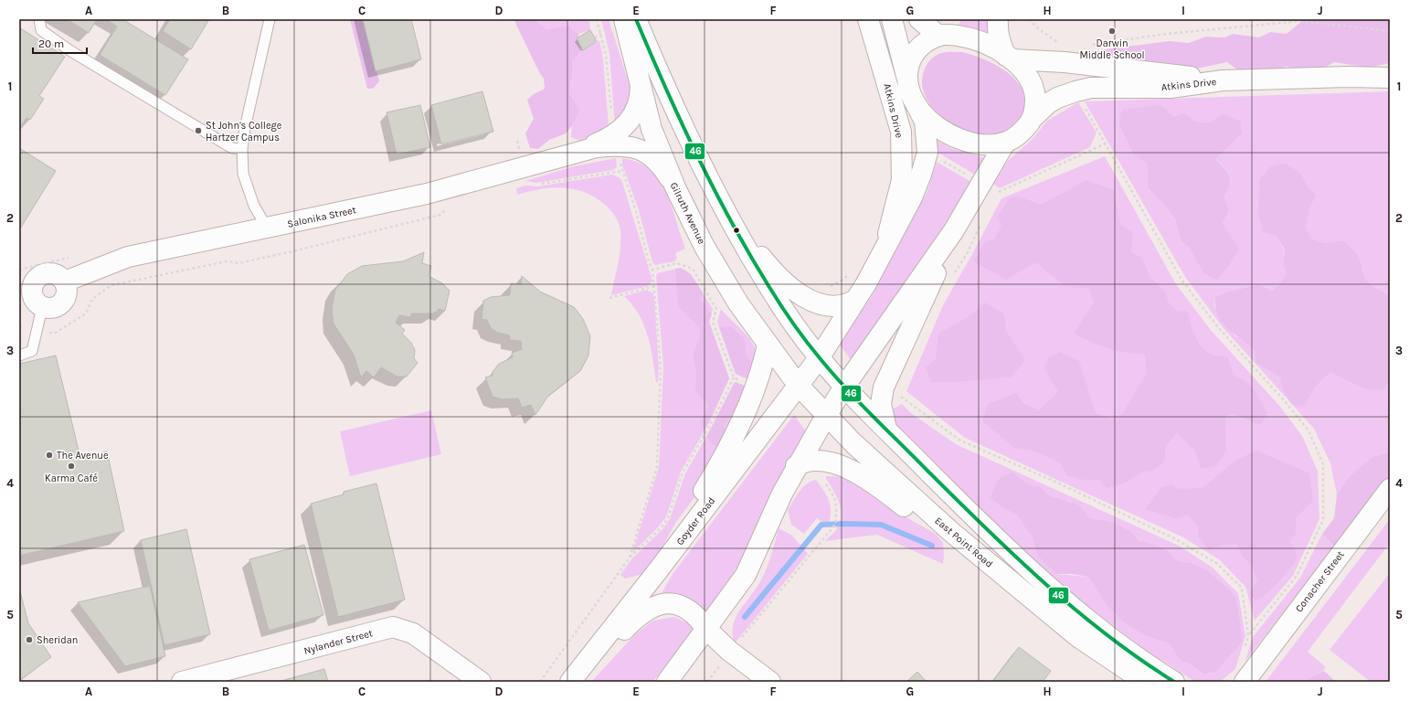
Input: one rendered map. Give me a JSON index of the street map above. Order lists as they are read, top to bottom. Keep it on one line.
{"streets":{"street":["Atkins Drive","Gilruth Avenue","Salonika Street","Goyder Road","East Point Road","Conacher Street","Nylander Street"]},"crossings":[["Atkins Drive","Goyder Road"],["Gilruth Avenue","Salonika Street"],["Gilruth Avenue","Goyder Road"],["Gilruth Avenue","East Point Road"],["Goyder Road","East Point Road"]],"places":["Darwin Middle School","St John's College Hartzer Campus","The Avenue","Karma Café","Sheridan"],"lines":["transit line 46"],"scale_bar":"20 m","grid":{"columns":["A","B","C","D","E","F","G","H","I","J"],"rows":["1","2","3","4","5"]}}
